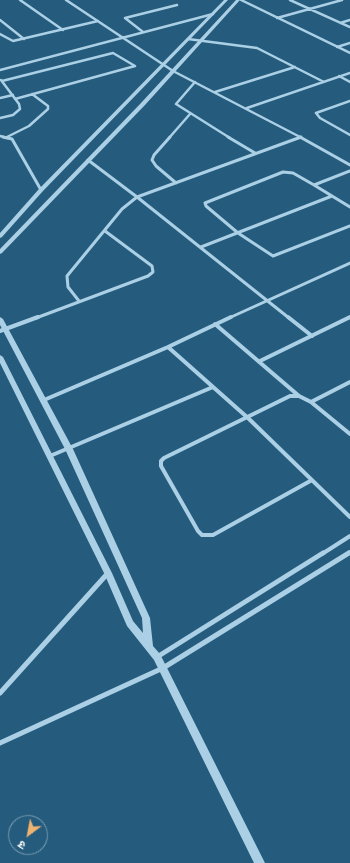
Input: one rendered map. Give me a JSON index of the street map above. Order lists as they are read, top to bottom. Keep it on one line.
{"north":"bottom left"}
